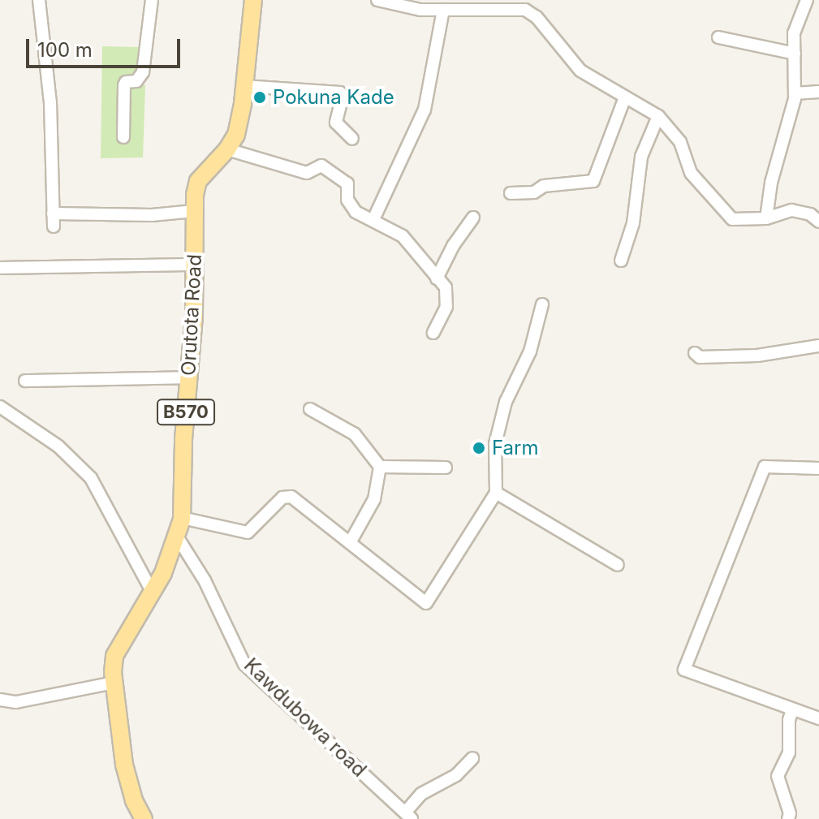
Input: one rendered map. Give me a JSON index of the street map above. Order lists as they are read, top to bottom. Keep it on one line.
{"streets":{"main road":["Orutota Road","B570"],"street":["Kawdubowa road"]},"crossings":[["Orutota Road","Kawdubowa road"]],"places":["Pokuna Kade","Farm"],"scale_bar":"100 m"}
